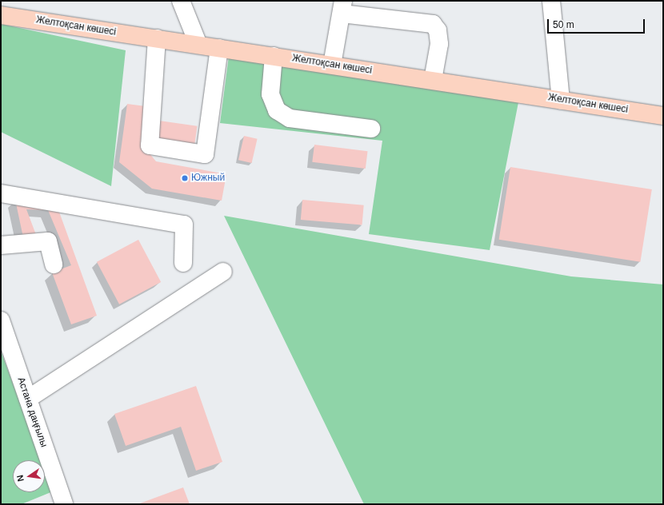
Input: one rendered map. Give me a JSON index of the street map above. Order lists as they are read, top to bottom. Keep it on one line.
{"streets":{"main road":["Желтоқсан көшесі"],"street":["Астана даңғылы"]},"places":["Южный"],"scale_bar":"50 m","north":"left"}
